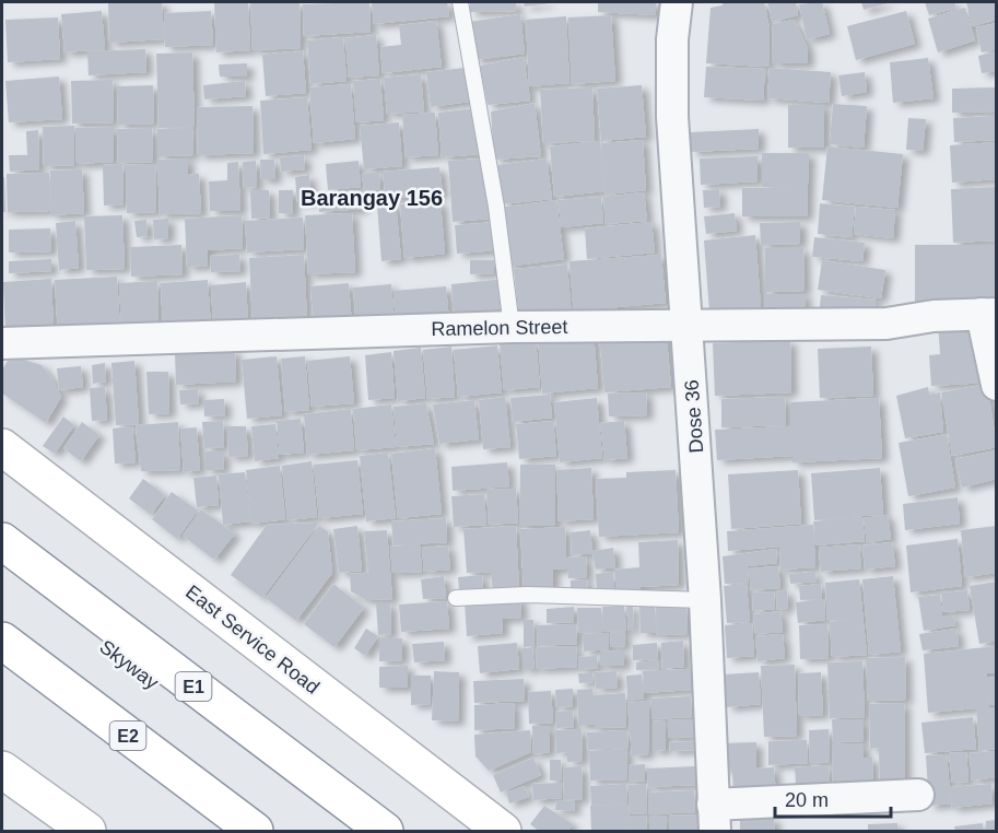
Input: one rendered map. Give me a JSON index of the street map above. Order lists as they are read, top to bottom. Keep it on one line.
{"streets":{"main road":["East Service Road","Skyway","E1","E2"],"street":["Ramelon Street","Dose 36"]},"crossings":[["Ramelon Street","Dose 36"]],"districts":["Barangay 156"],"scale_bar":"20 m"}
